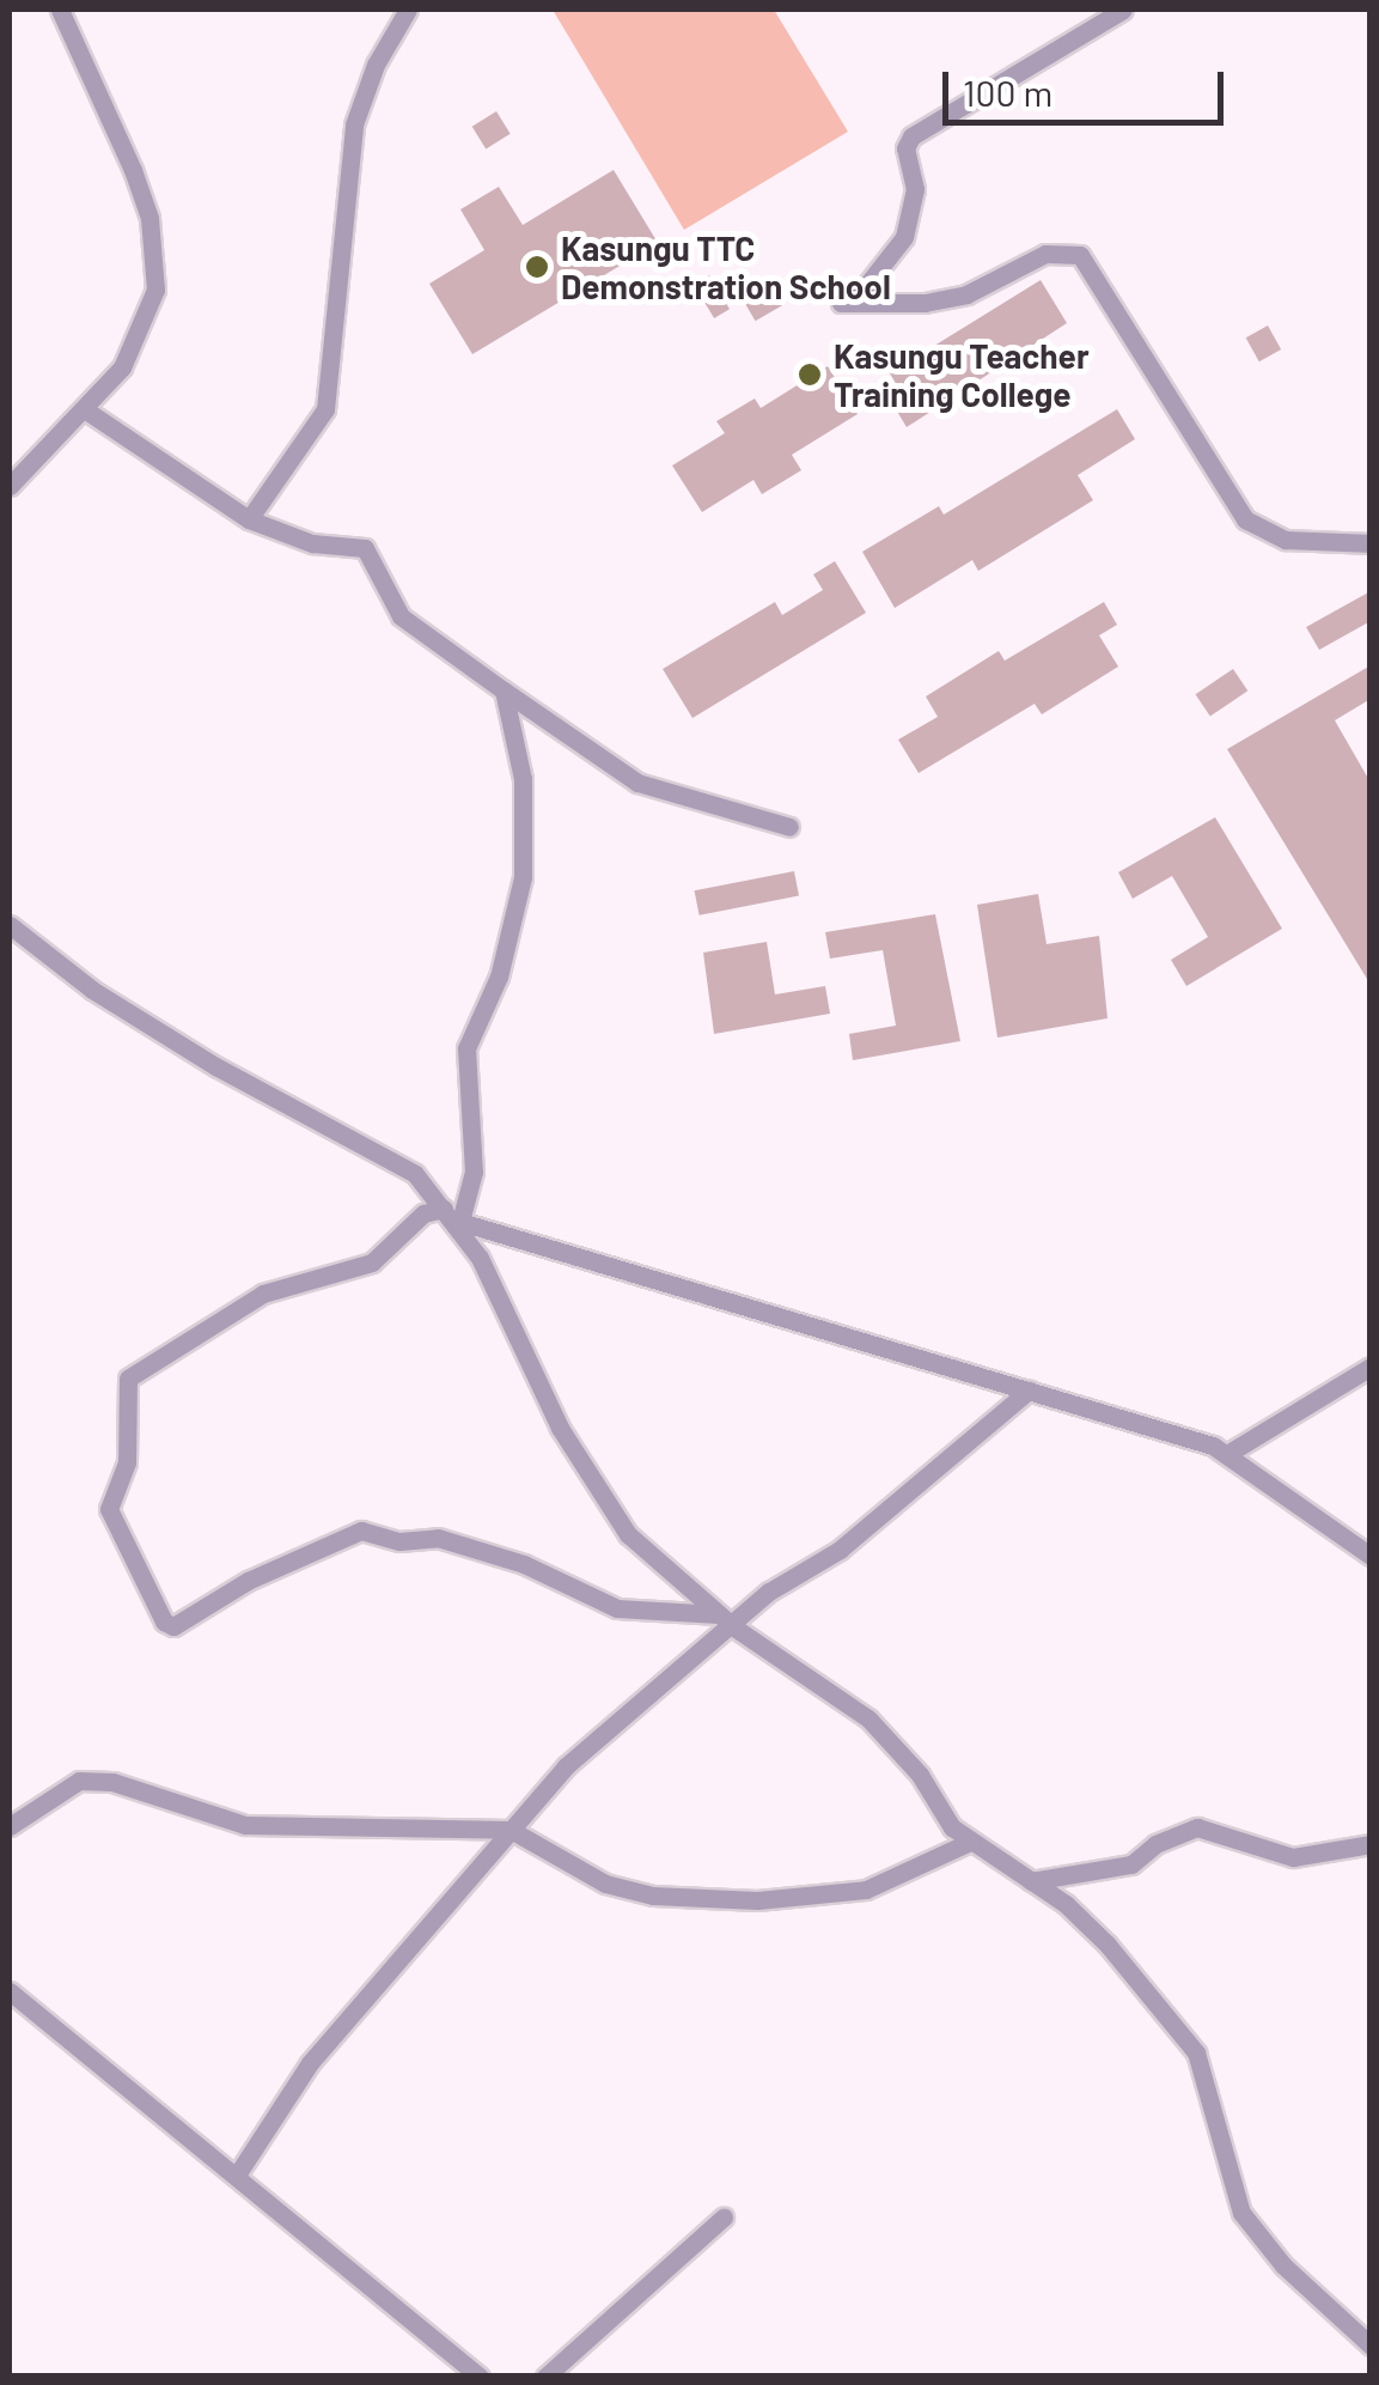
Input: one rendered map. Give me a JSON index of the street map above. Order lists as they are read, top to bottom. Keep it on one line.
{"places":["Kasungu TTC Demonstration School","Kasungu Teacher Training College"],"scale_bar":"100 m"}
